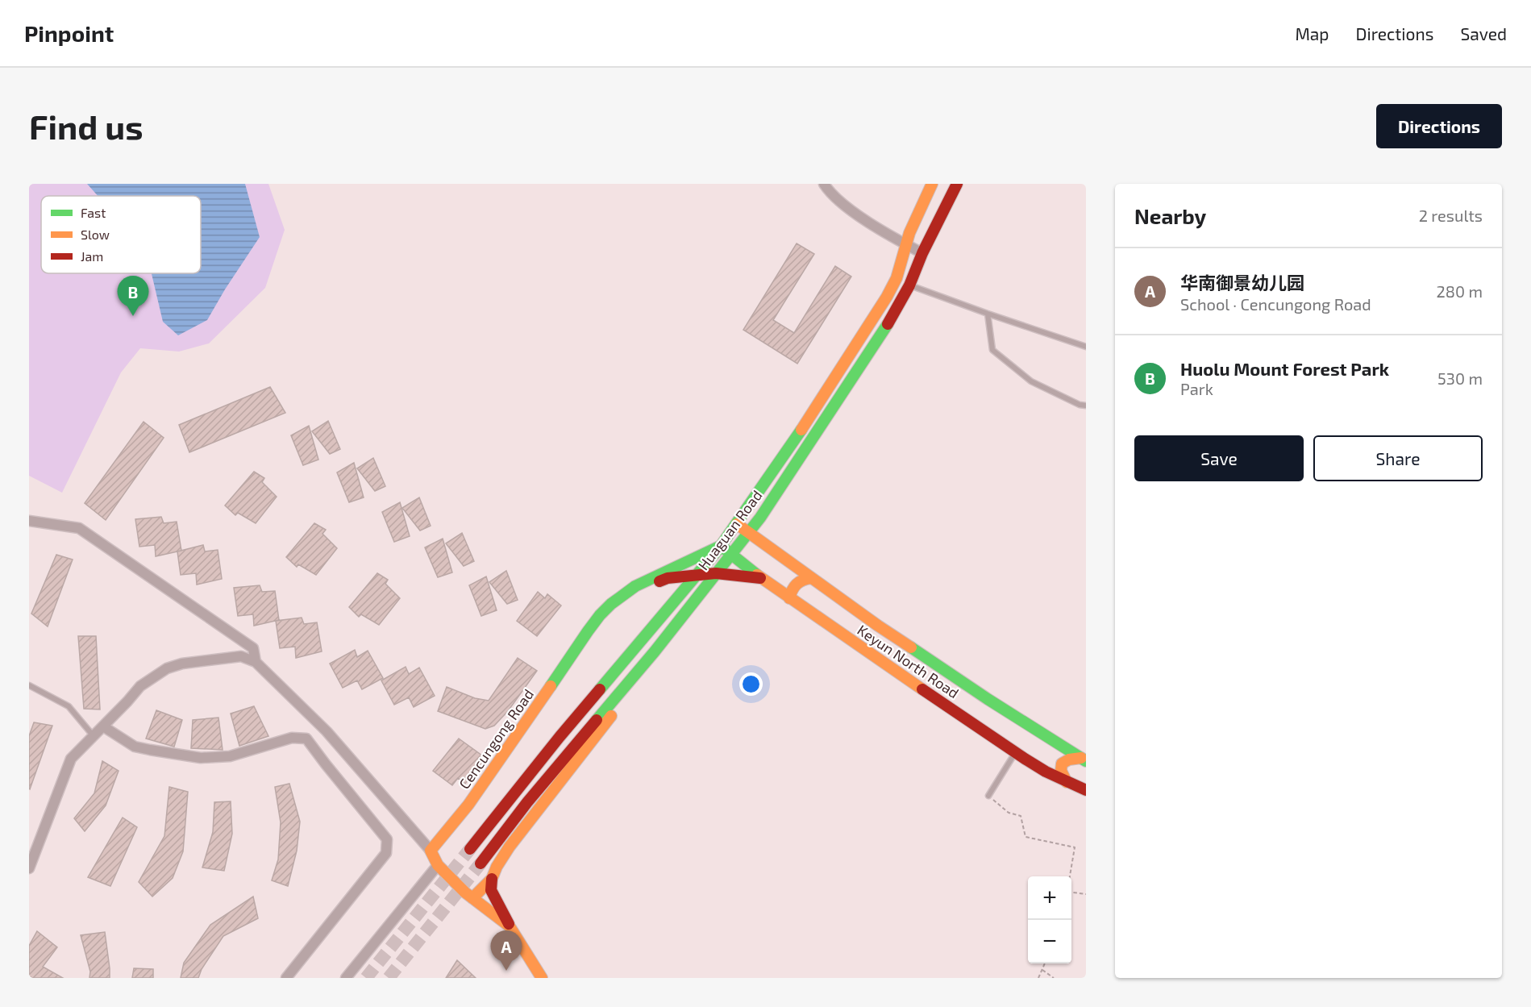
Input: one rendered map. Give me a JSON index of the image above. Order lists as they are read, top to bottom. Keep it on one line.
{"streets":{"street":["Huaguan Road","Keyun North Road","Cencungong Road"]},"crossings":[["Huaguan Road","Keyun North Road"],["Huaguan Road","Cencungong Road"],["Keyun North Road","Cencungong Road"]],"legend":["Fast","Slow","Jam"],"page":{"header":"Pinpoint","nav":["Map","Directions","Saved"],"buttons":["Directions",["Save","Share"]],"title":"Find us","heading":["Nearby","2 results"],"list":[{"mark":"A","name":"华南御景幼儿园","note":"School · Cencungong Road","value":"280 m"},{"mark":"B","name":"Huolu Mount Forest Park","note":"Park","value":"530 m"}],"pins":["B","A"],"map_buttons":["+","−"]}}
